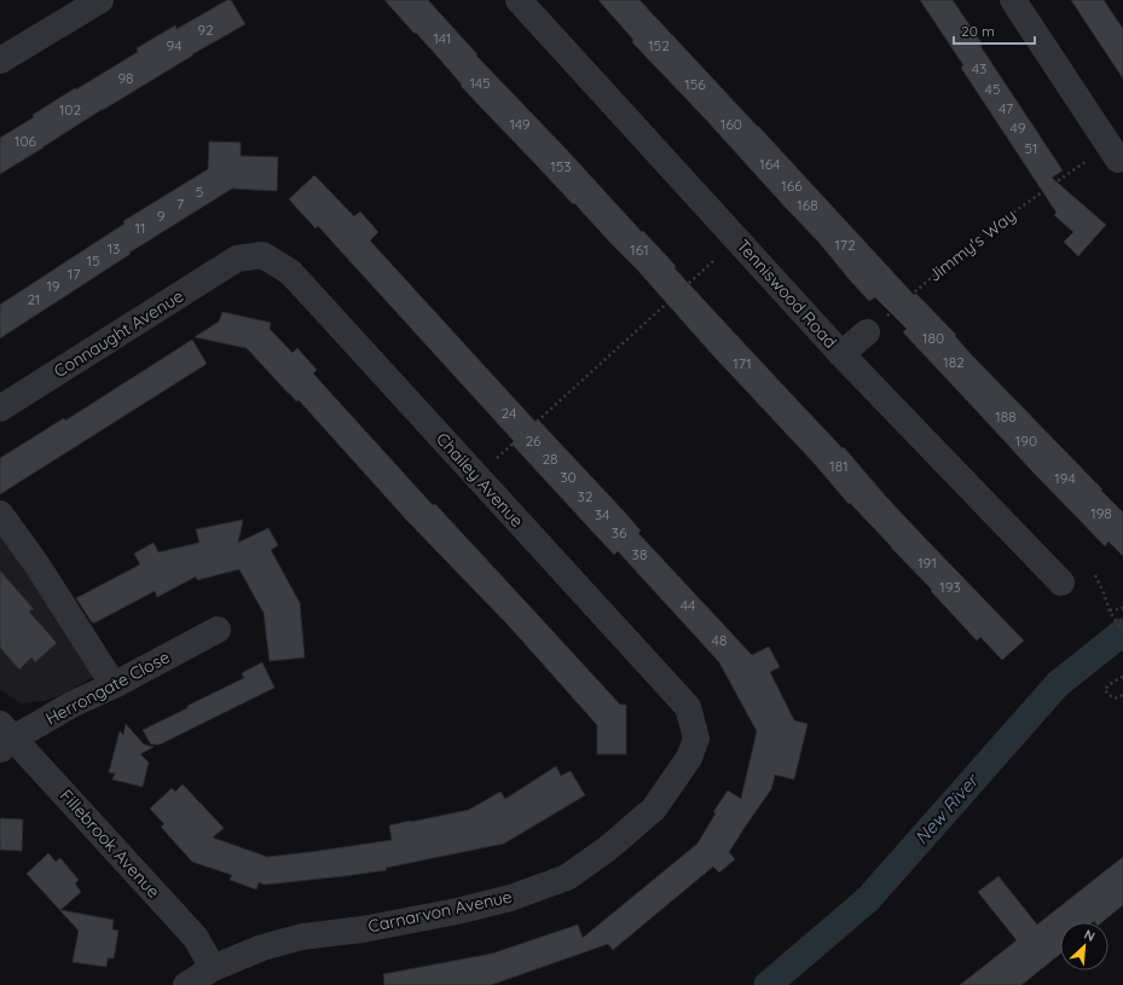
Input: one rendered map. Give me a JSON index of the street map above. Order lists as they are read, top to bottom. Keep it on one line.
{"streets":{"street":["Tenniswood Road","Connaught Avenue","Chailey Avenue","Herrongate Close","Fillebrook Avenue","Carnarvon Avenue"],"path":["Jimmy's Way"]},"crossings":[["Connaught Avenue","Chailey Avenue"],["Chailey Avenue","Carnarvon Avenue"],["Herrongate Close","Fillebrook Avenue"],["Fillebrook Avenue","Carnarvon Avenue"]],"water":["New River"],"house_numbers":["92","141","94","152","43","98","145","156","45","47","102","149","160","49","106","51","164","153","166","5","7","168","9","11","172","13","161","15","17","19","21","180","182","171","24","188","26","190","28","181","30","194","32","198","34","36","38","191","193","44","48"],"scale_bar":"20 m","north":"top right"}
